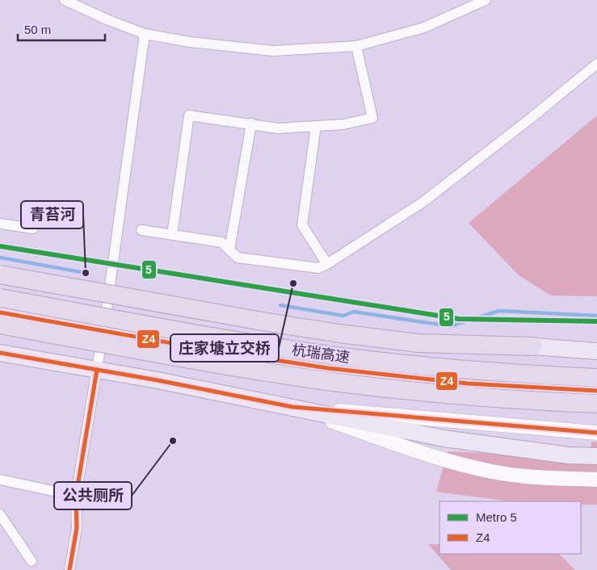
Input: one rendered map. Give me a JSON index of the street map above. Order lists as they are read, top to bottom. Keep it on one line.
{"streets":{"highway":["杭瑞高速"]},"places":["青苔河","庄家塘立交桥","公共厕所"],"lines":["metro line 5","transit line Z4"],"legend":["Metro 5","Z4"],"scale_bar":"50 m"}
